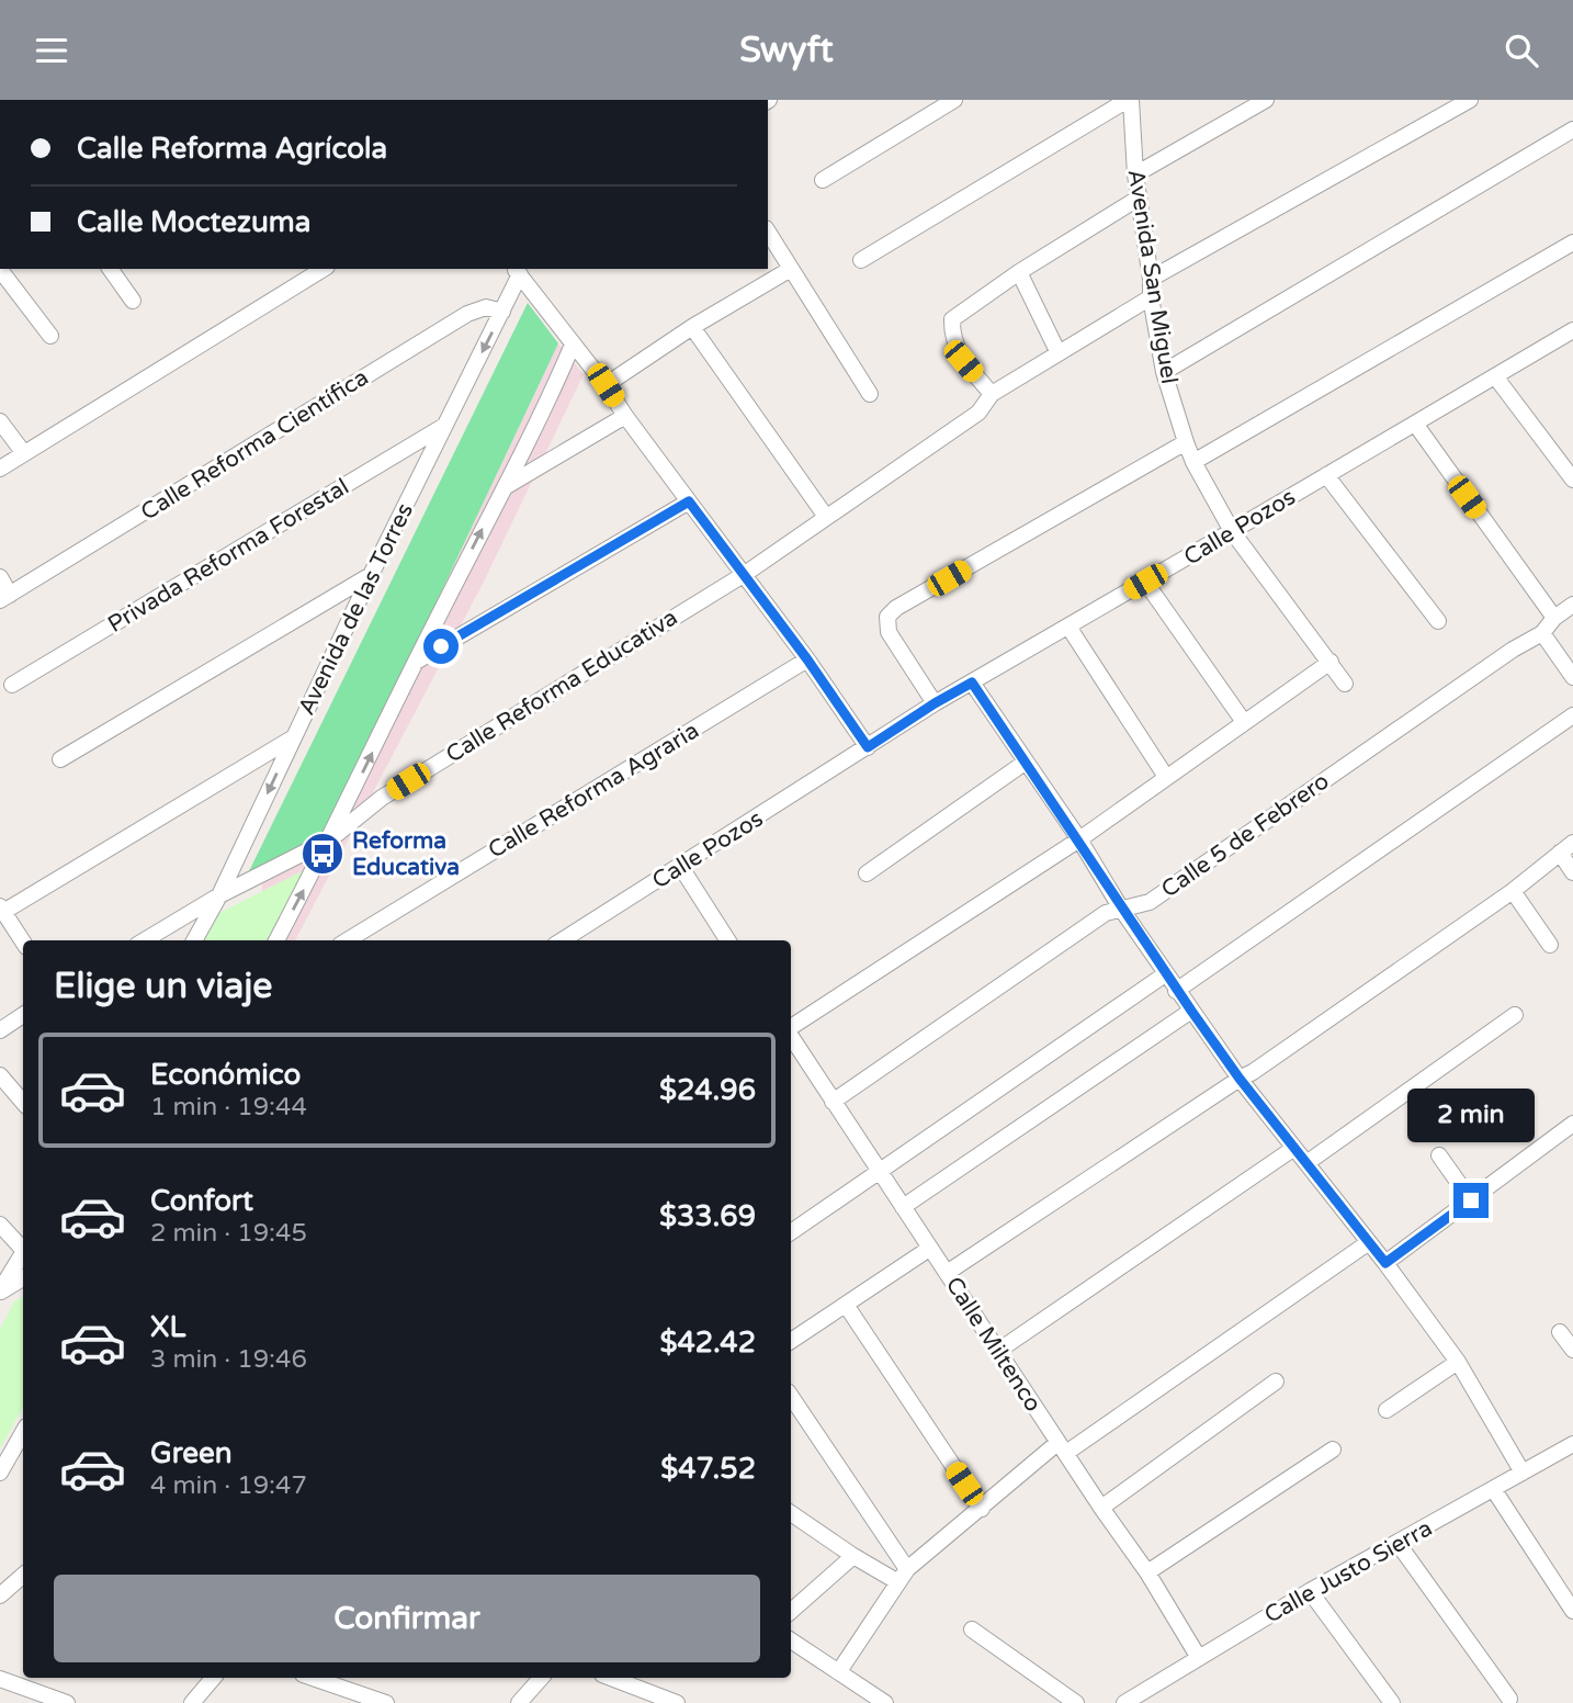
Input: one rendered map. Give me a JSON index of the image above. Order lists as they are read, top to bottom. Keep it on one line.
{"streets":{"street":["Avenida San Miguel","Calle Reforma Científica","Calle Pozos","Privada Reforma Forestal","Avenida de las Torres","Calle Reforma Educativa","Calle Reforma Agraria","Calle 5 de Febrero","Calle Miltenco","Calle Justo Sierra"]},"crossings":[["Avenida San Miguel","Calle Pozos"],["Calle Reforma Científica","Avenida de las Torres"],["Privada Reforma Forestal","Avenida de las Torres"],["Avenida de las Torres","Calle Reforma Educativa"],["Calle 5 de Febrero","Calle Miltenco"],["Calle Miltenco","Calle Justo Sierra"]],"places":{"bus stop":["Reforma Educativa"]},"page":{"header":"Swyft","banner":["Calle Reforma Agrícola","Calle Moctezuma"],"heading":"Elige un viaje","list":[{"name":"Económico","note":"1 min · 19:44","value":"$24.96"},{"name":"Confort","note":"2 min · 19:45","value":"$33.69"},{"name":"XL","note":"3 min · 19:46","value":"$42.42"},{"name":"Green","note":"4 min · 19:47","value":"$47.52"}],"bubble":"2 min","buttons":"Confirmar"}}
